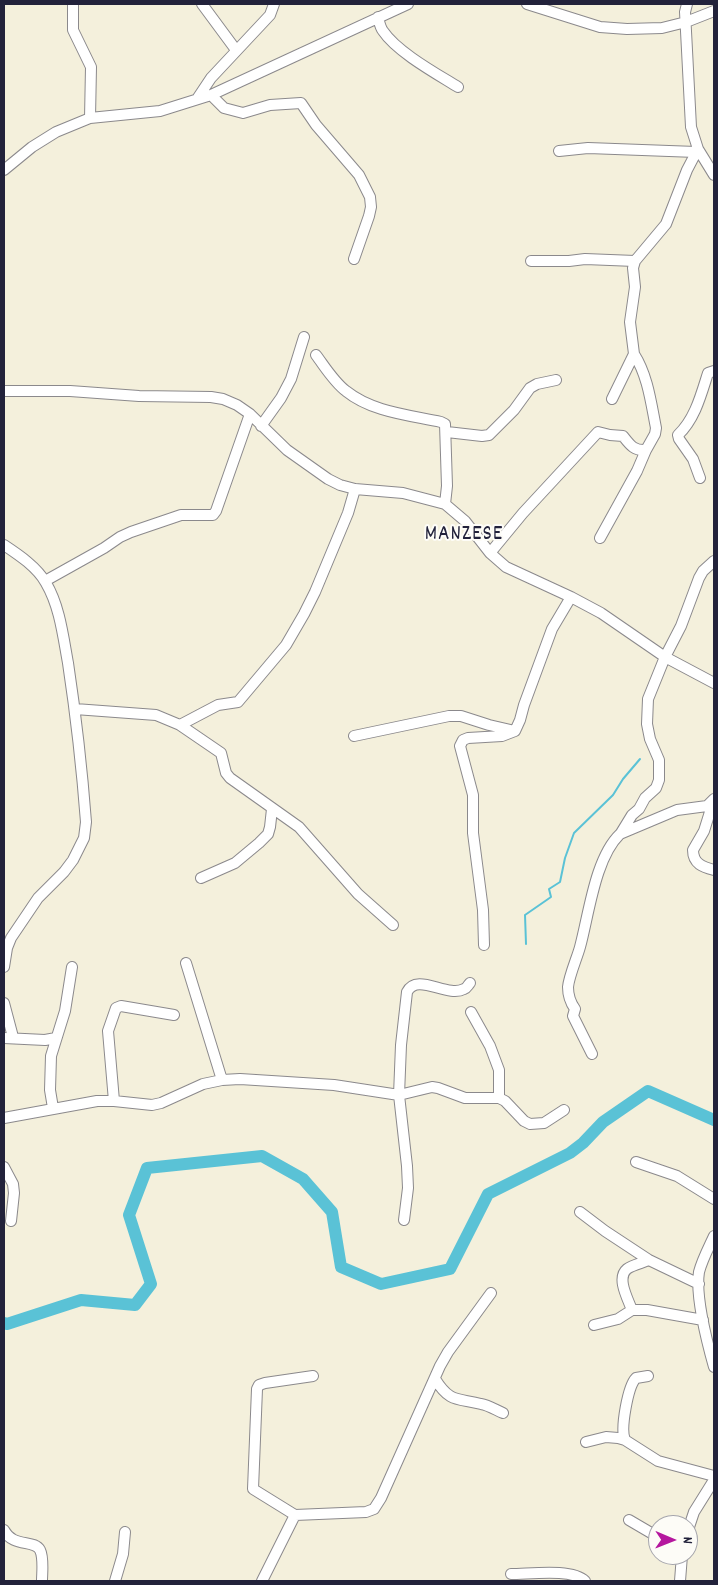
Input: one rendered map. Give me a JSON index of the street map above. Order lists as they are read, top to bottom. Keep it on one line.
{"districts":["MANZESE"],"north":"right"}
